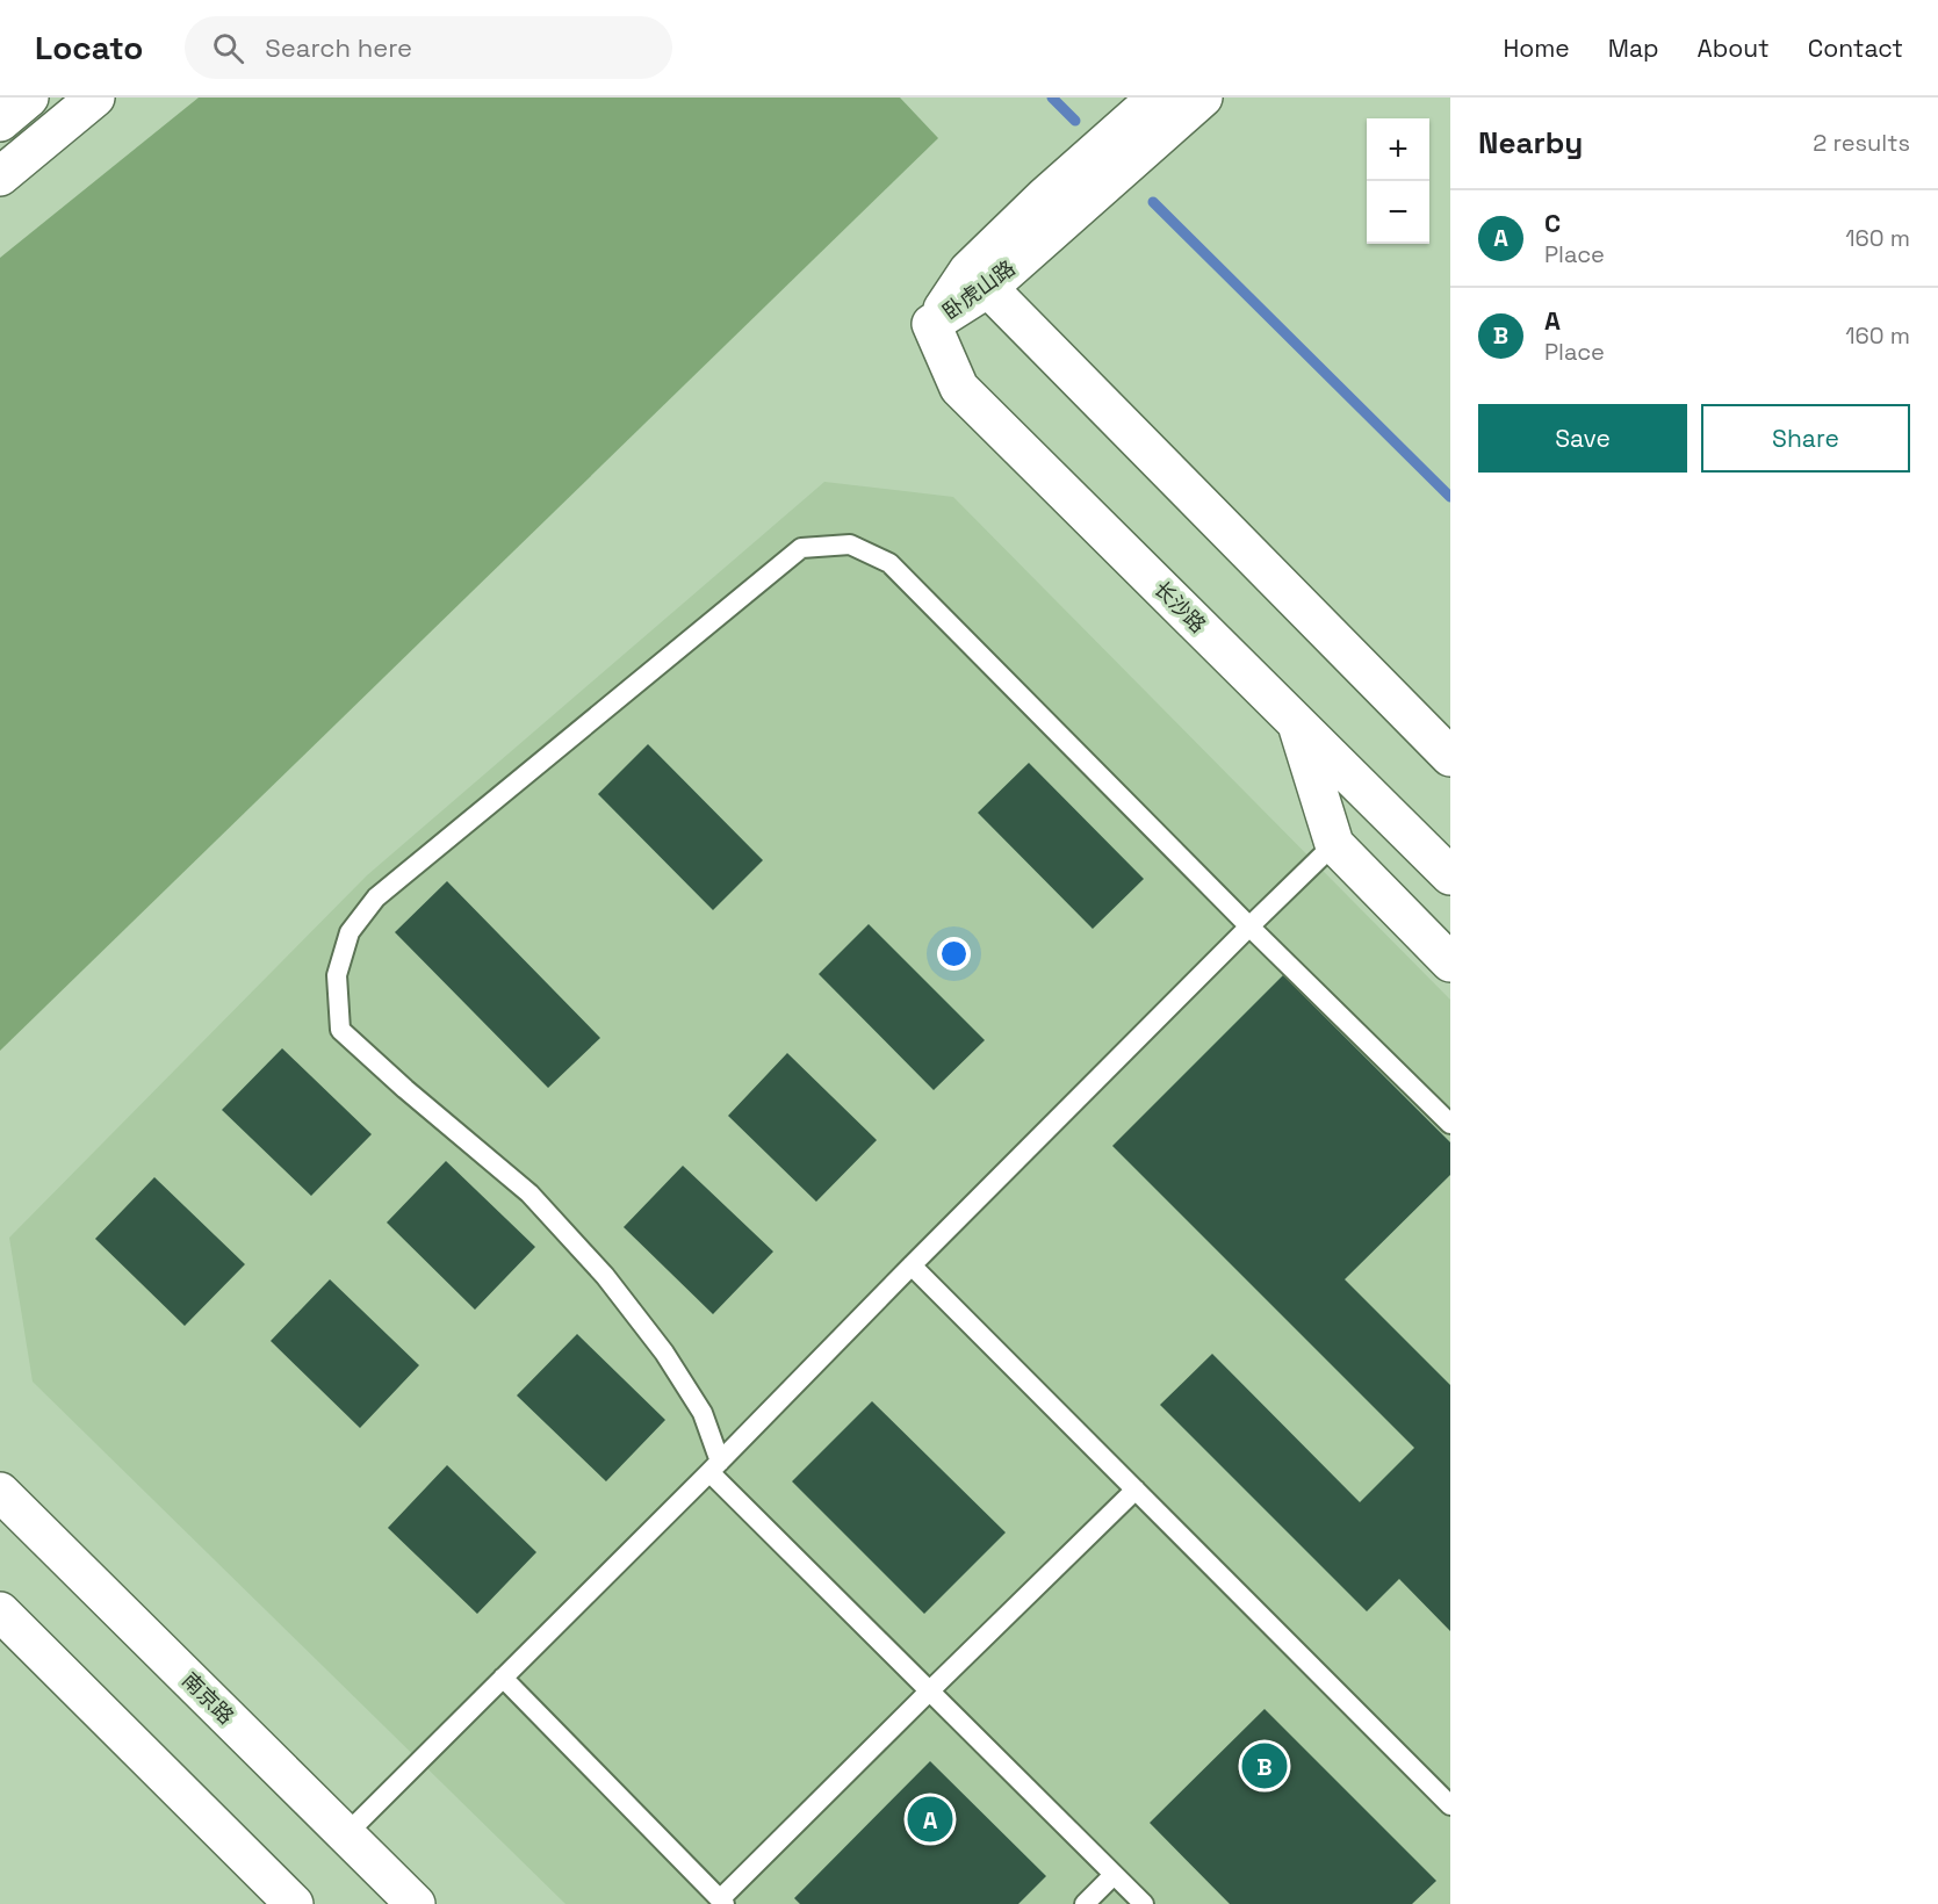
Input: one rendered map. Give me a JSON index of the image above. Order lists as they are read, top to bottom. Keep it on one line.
{"streets":{"main road":["卧虎山路","长沙路","南京路"]},"crossings":[["卧虎山路","长沙路"]],"page":{"header":"Locato","search":"Search here","nav":["Home","Map","About","Contact"],"heading":["Nearby","2 results"],"map_buttons":["+","−"],"list":[{"mark":"A","name":"C","note":"Place","value":"160 m"},{"mark":"B","name":"A","note":"Place","value":"160 m"}],"buttons":["Save","Share"],"pins":["B","A"]}}
